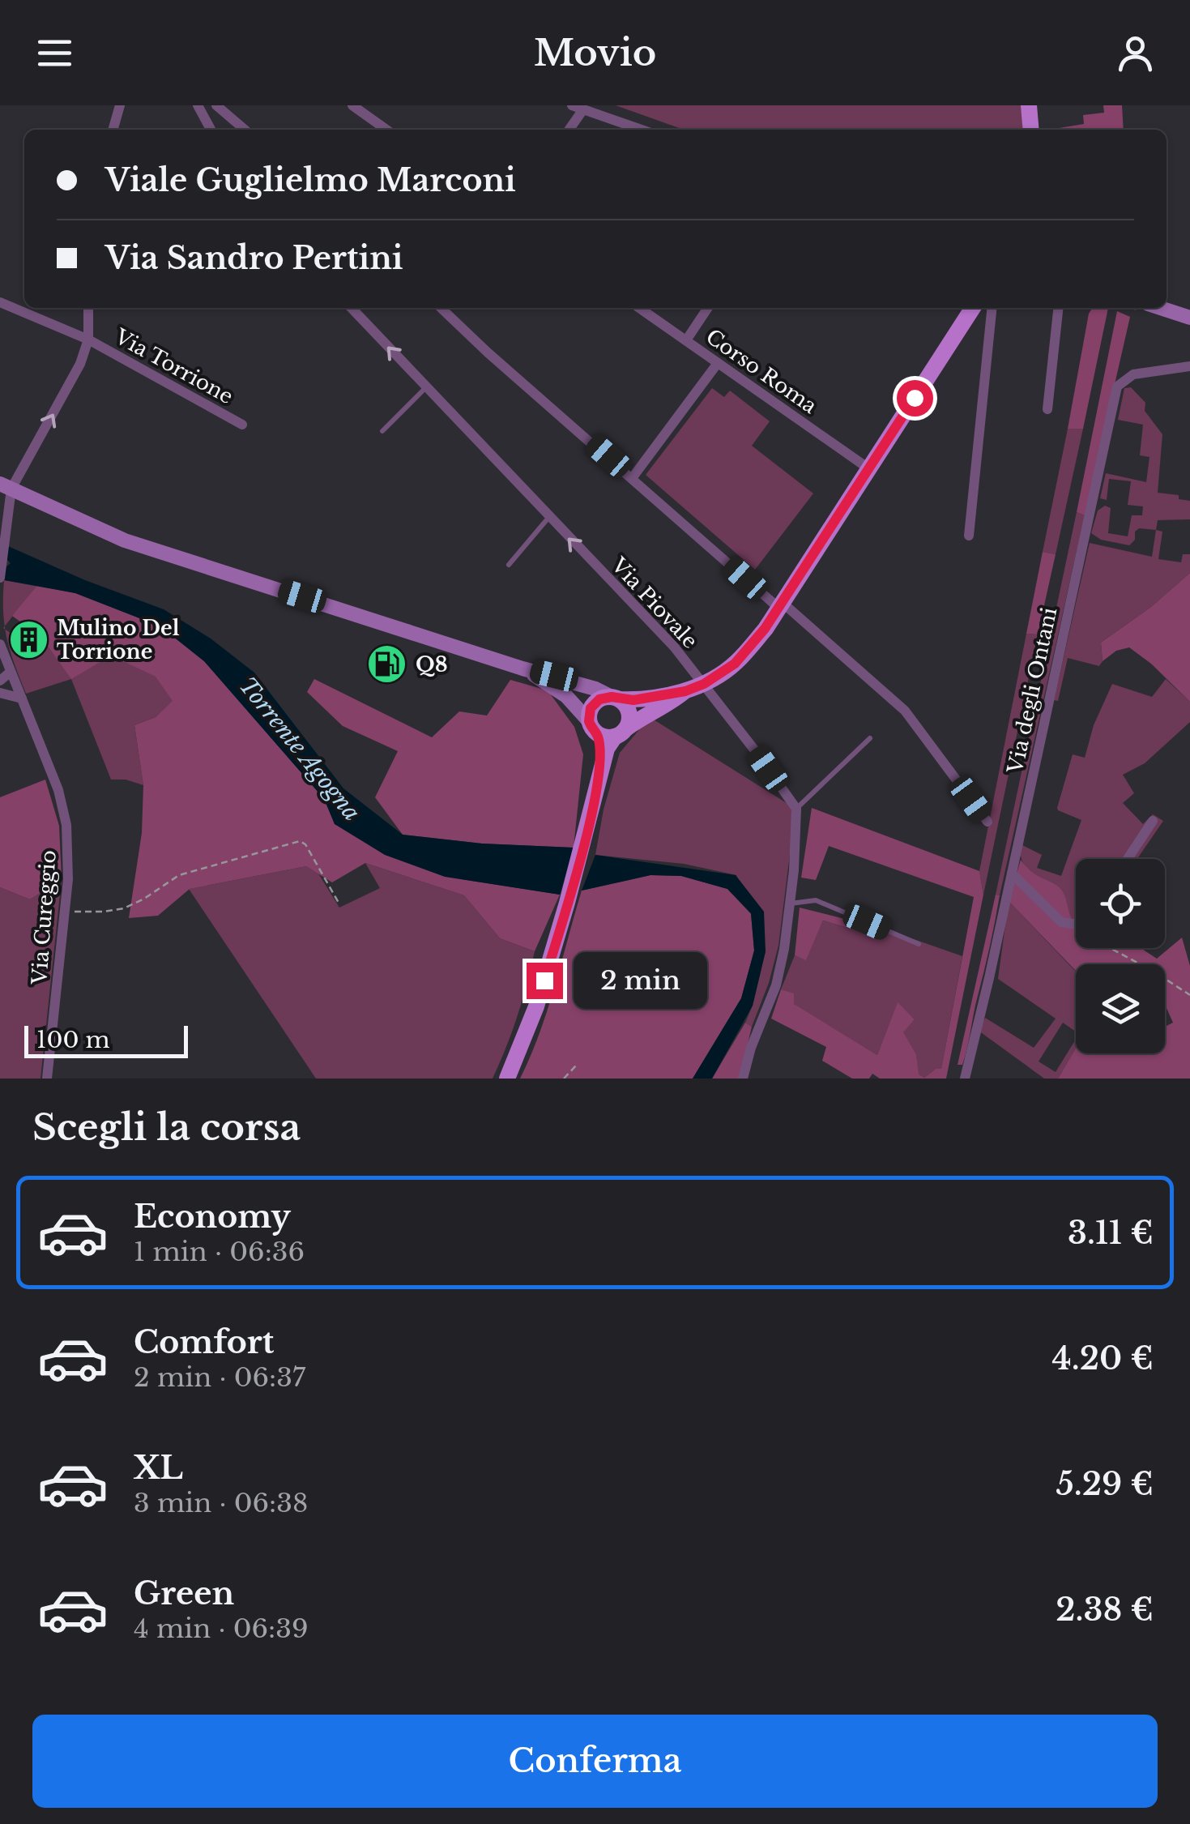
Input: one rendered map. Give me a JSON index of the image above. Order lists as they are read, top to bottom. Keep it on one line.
{"streets":{"street":["Via Torrione","Corso Roma","Via Piovale","Via degli Ontani","Via Cureggio"]},"one_way":["Via Torrione"],"water":["Torrente Agogna"],"places":{"building":["Mulino Del Torrione"],"fuel station":["Q8"]},"scale_bar":"100 m","page":{"header":"Movio","banner":["Viale Guglielmo Marconi","Via Sandro Pertini"],"bubble":"2 min","scale":"100 m","heading":"Scegli la corsa","list":[{"name":"Economy","note":"1 min · 06:36","value":"3.11 €"},{"name":"Comfort","note":"2 min · 06:37","value":"4.20 €"},{"name":"XL","note":"3 min · 06:38","value":"5.29 €"},{"name":"Green","note":"4 min · 06:39","value":"2.38 €"}],"buttons":"Conferma"}}
